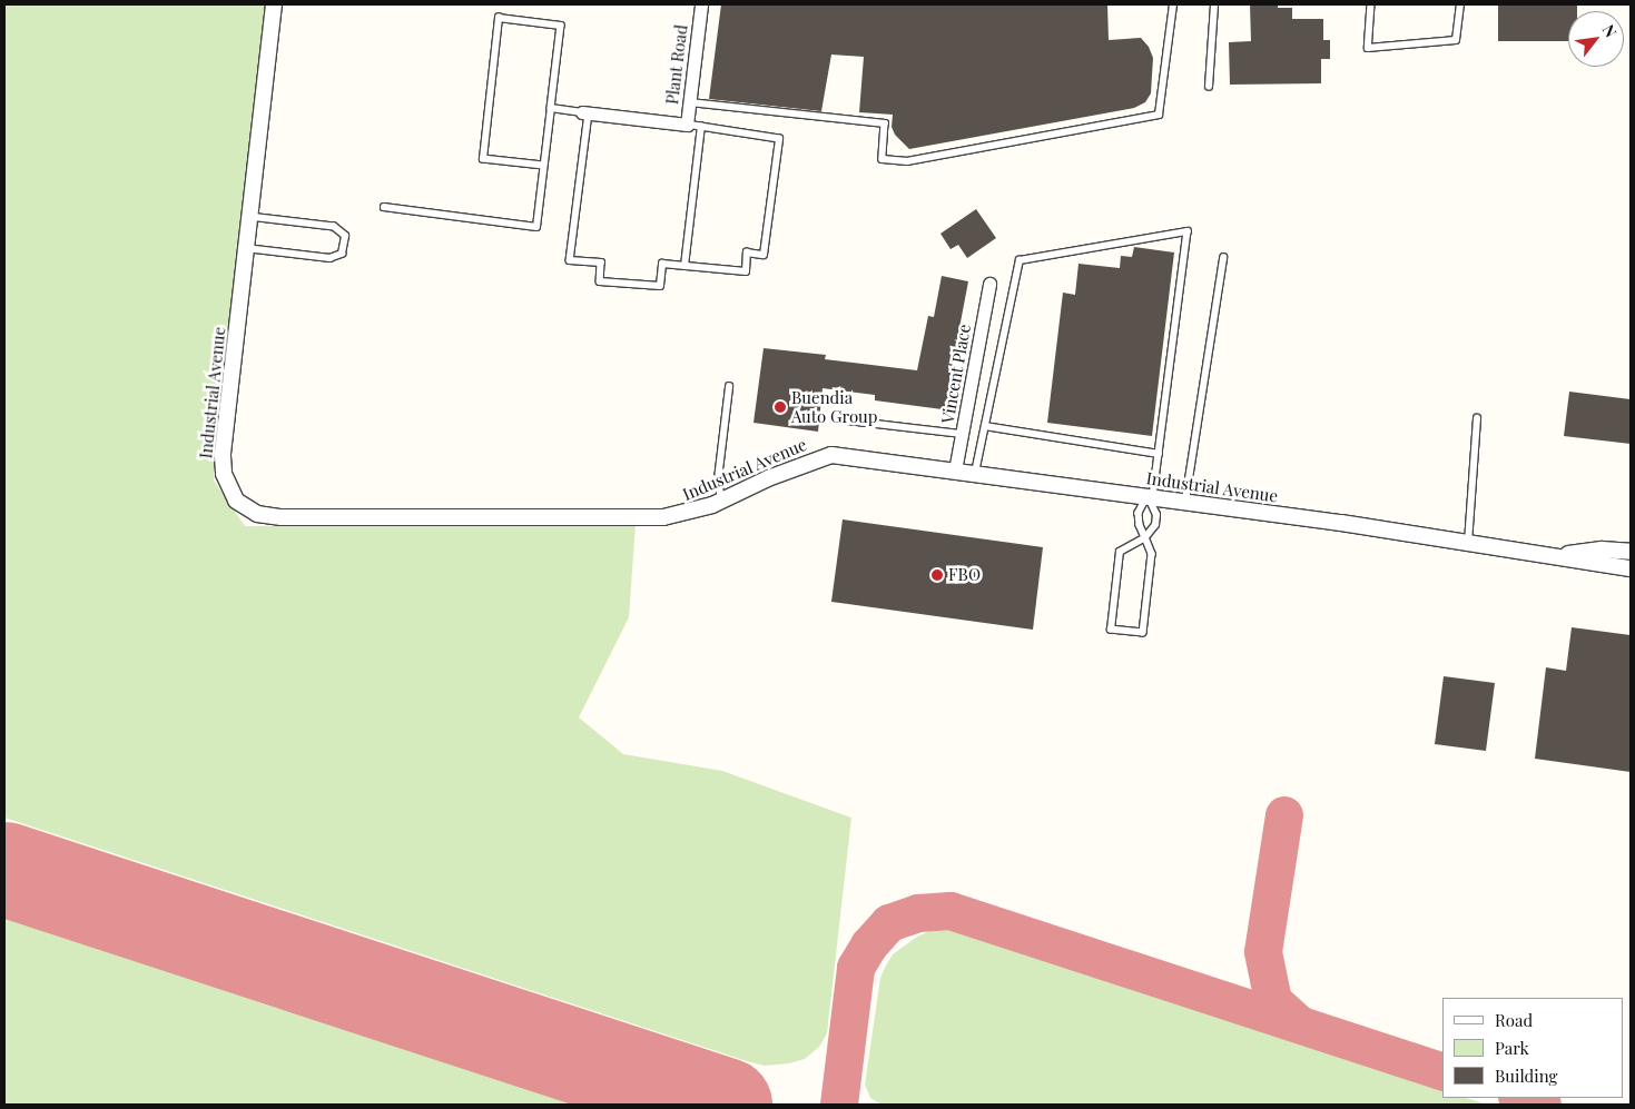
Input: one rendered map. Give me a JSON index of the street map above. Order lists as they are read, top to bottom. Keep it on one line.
{"streets":{"street":["Plant Road","Vincent Place","Industrial Avenue"]},"crossings":[["Vincent Place","Industrial Avenue"]],"places":["Buendia Auto Group","FBO"],"legend":["Road","Park","Building"],"north":"top right"}
